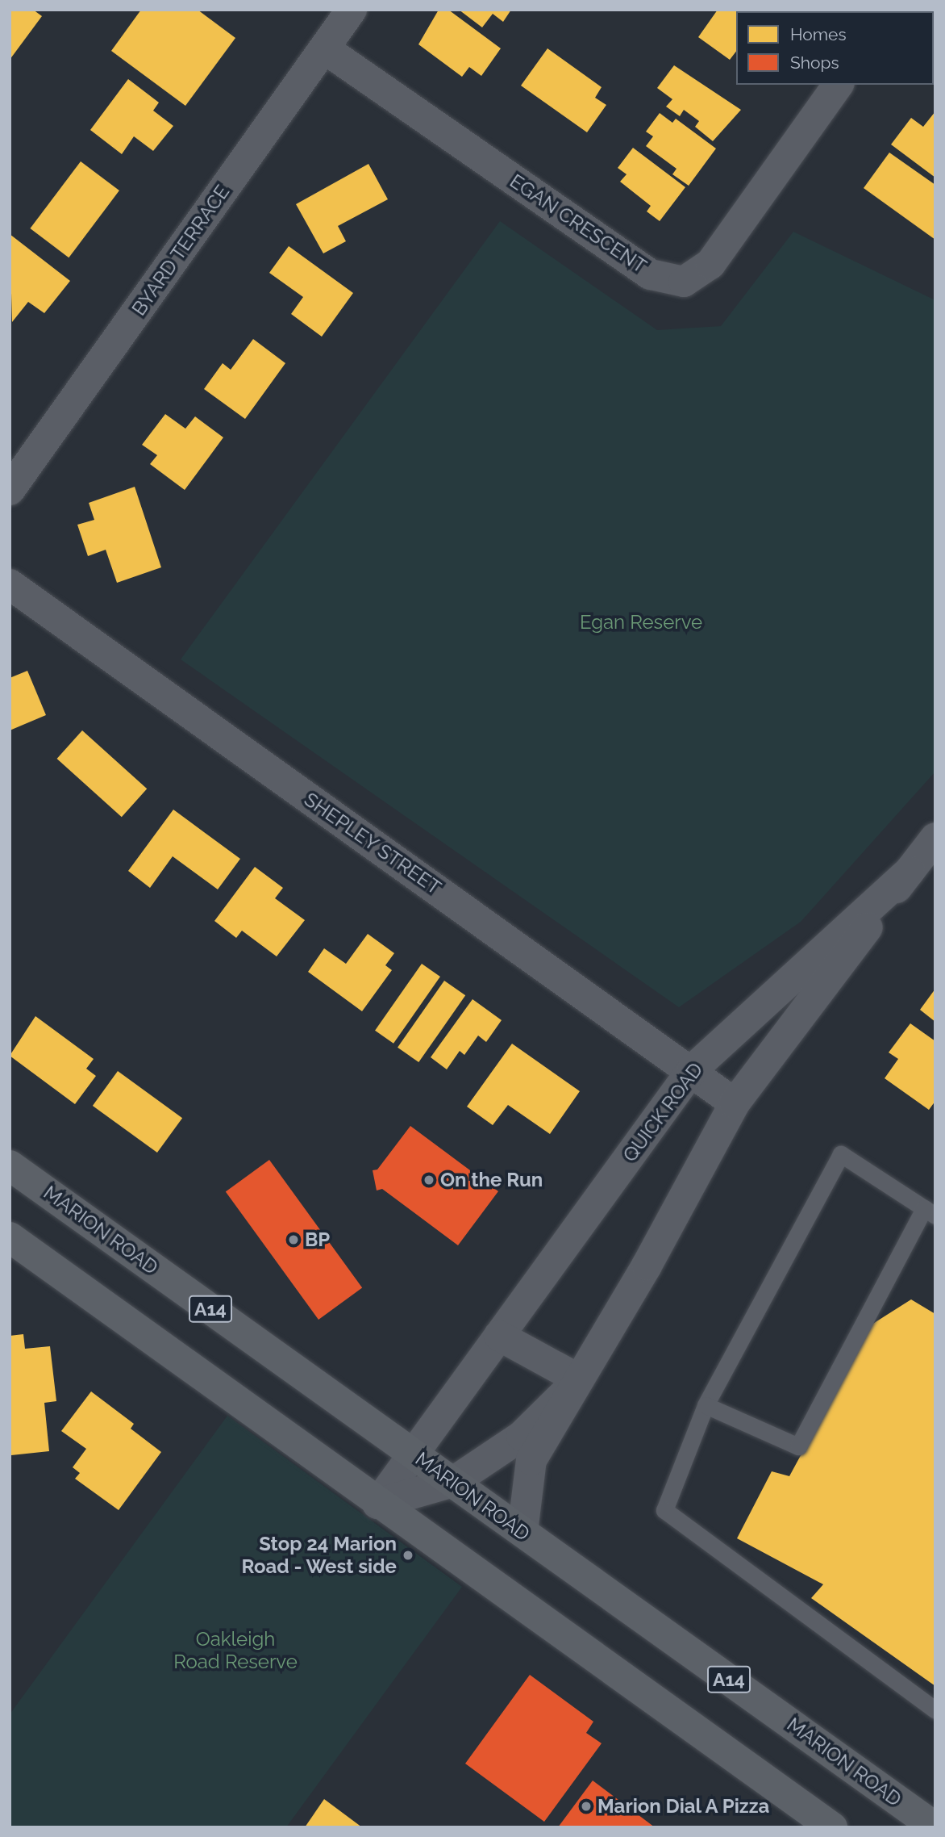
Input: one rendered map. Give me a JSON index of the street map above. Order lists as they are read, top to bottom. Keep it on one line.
{"streets":{"main road":["MARION ROAD","A14"],"street":["EGAN CRESCENT","BYARD TERRACE","SHEPLEY STREET","QUICK ROAD"]},"crossings":[["EGAN CRESCENT","BYARD TERRACE"],["SHEPLEY STREET","QUICK ROAD"],["QUICK ROAD","MARION ROAD"]],"parks":["Egan Reserve","Oakleigh Road Reserve"],"places":["On the Run","BP","Stop 24 Marion Road - West side","Marion Dial A Pizza"],"legend":["Homes","Shops"]}
